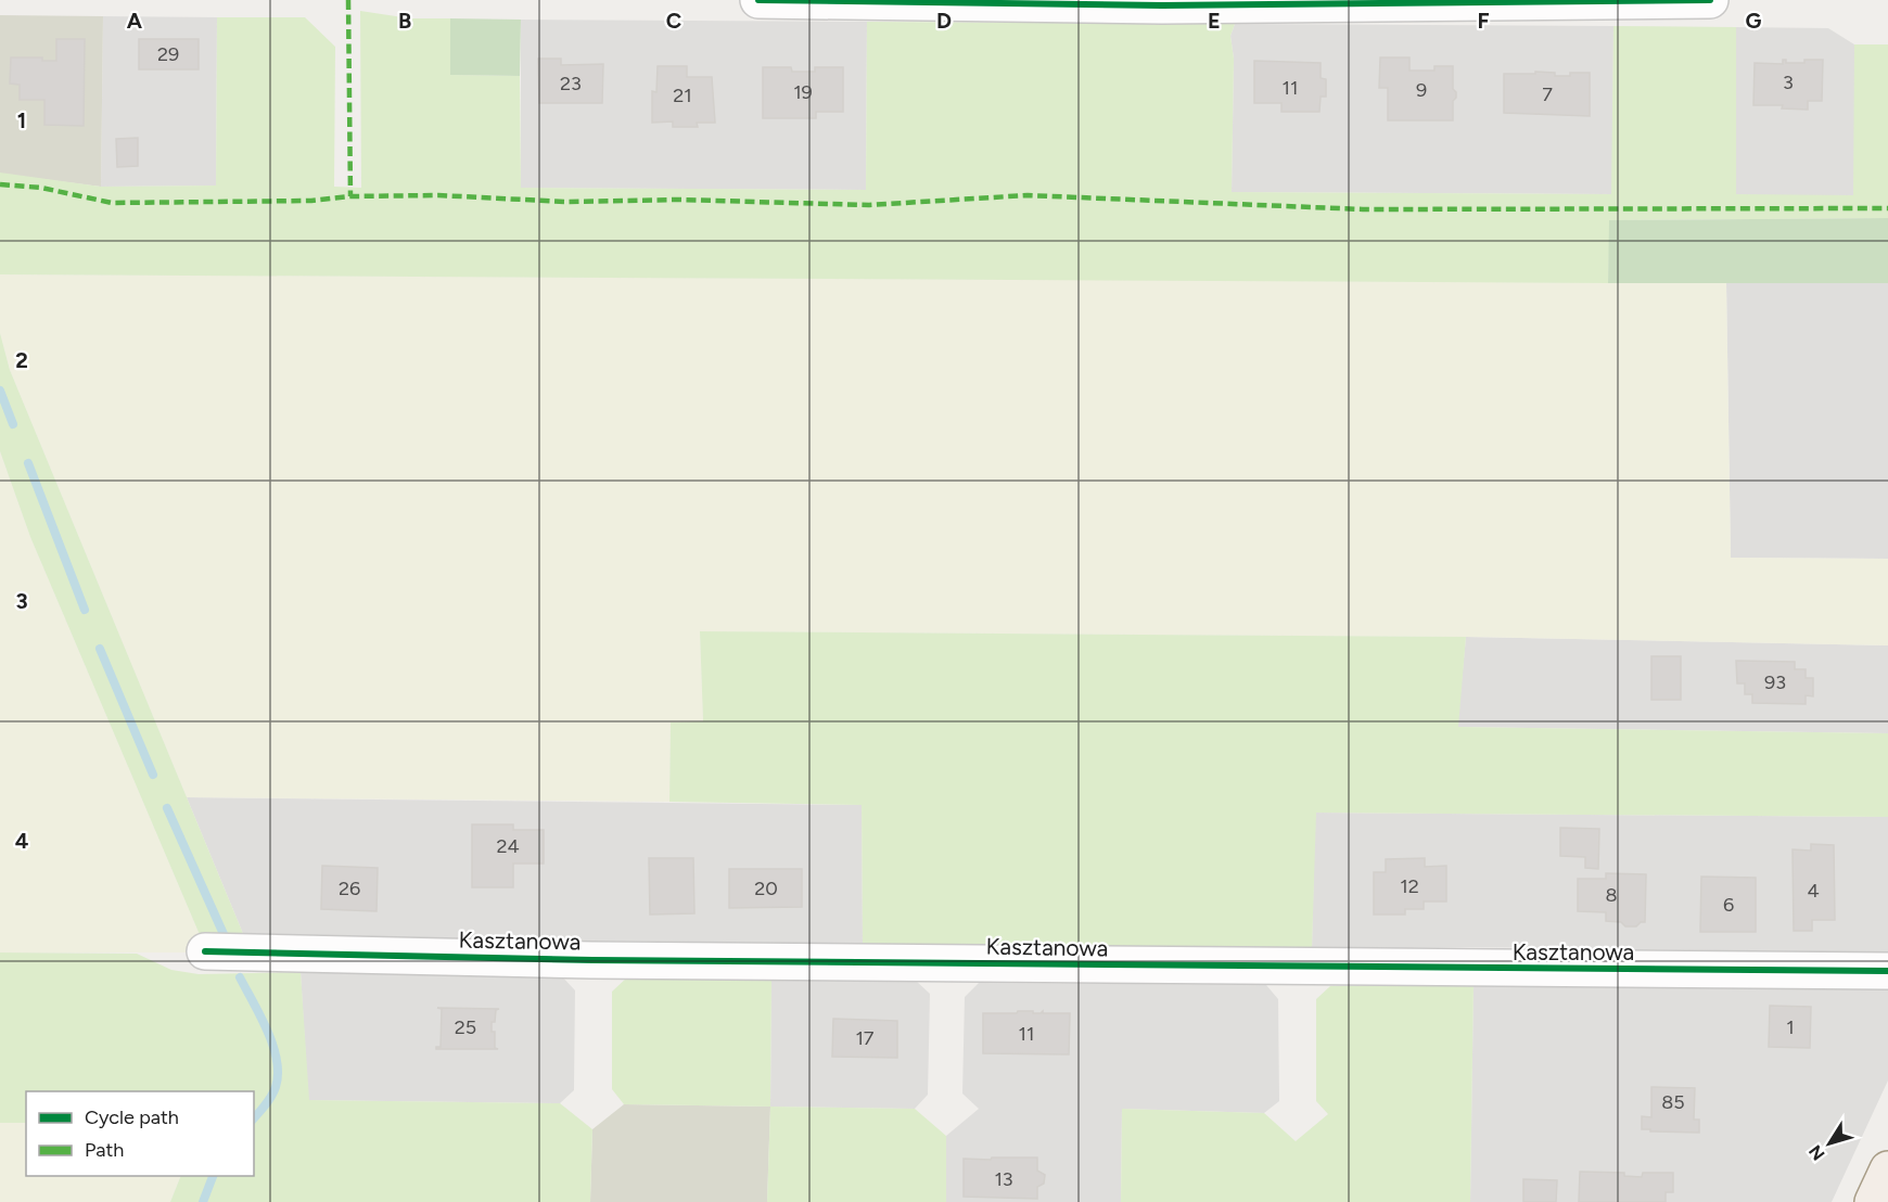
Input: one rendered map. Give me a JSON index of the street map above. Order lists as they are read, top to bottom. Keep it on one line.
{"streets":{"street":["Kasztanowa"]},"house_numbers":["29","3","23","11","9","19","7","21","93","24","12","26","20","4","8","6","25","1","11","17","85","13"],"legend":["Cycle path","Path"],"north":"bottom left","grid":{"columns":["A","B","C","D","E","F","G"],"rows":["1","2","3","4"]}}
